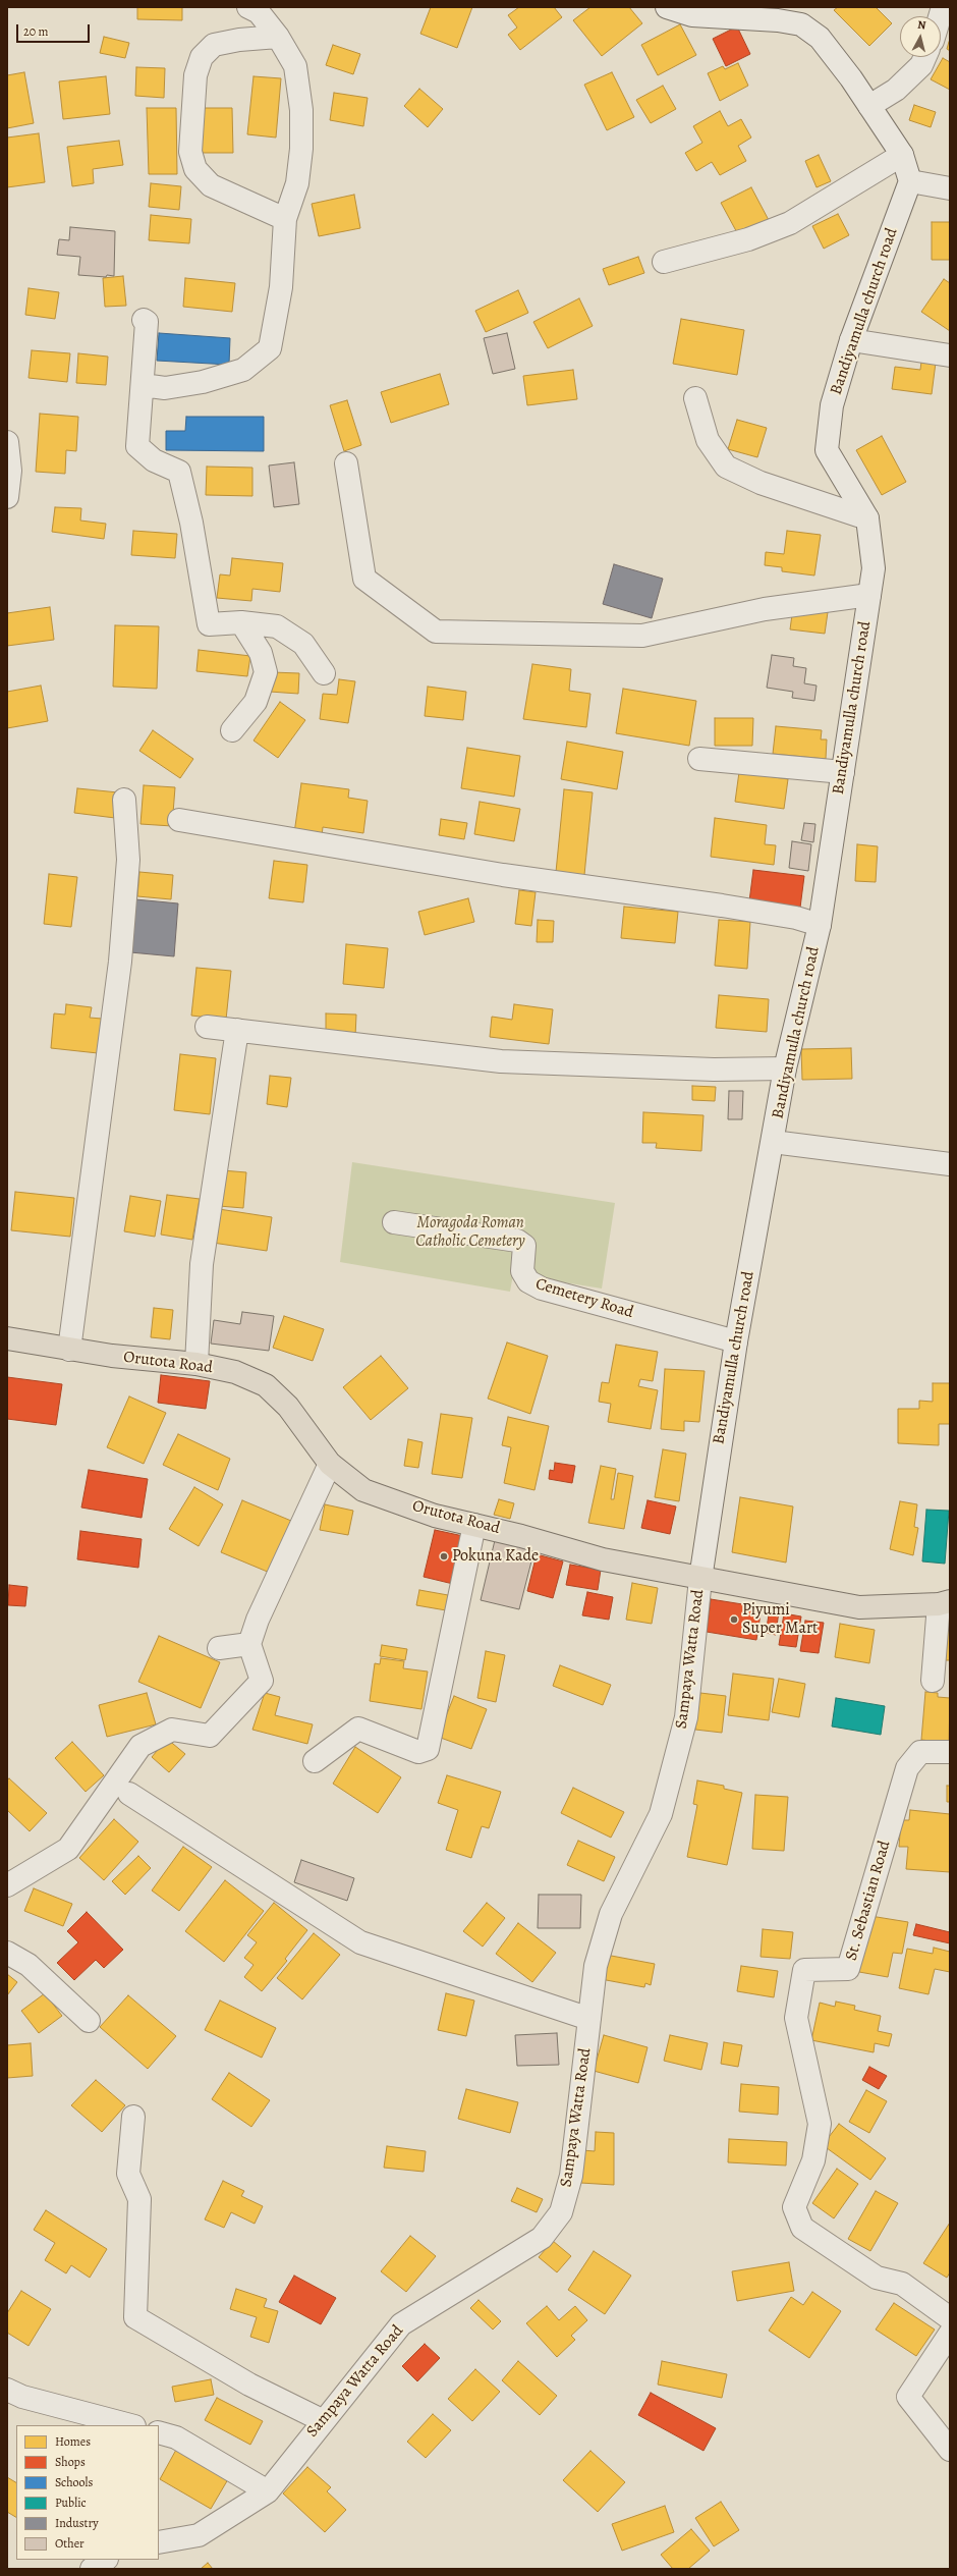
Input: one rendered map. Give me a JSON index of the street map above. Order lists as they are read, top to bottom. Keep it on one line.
{"streets":{"main road":["Orutota Road"],"street":["Bandiyamulla church road","Cemetery Road","Sampaya Watta Road","St. Sebastian Road"]},"crossings":[["Bandiyamulla church road","Cemetery Road"],["Bandiyamulla church road","Orutota Road"],["Bandiyamulla church road","Sampaya Watta Road"],["Orutota Road","Sampaya Watta Road"]],"parks":["Moragoda Roman Catholic Cemetery"],"places":["Pokuna Kade","Piyumi Super Mart"],"legend":["Homes","Shops","Schools","Public","Industry","Other"],"scale_bar":"20 m","north":"top"}
